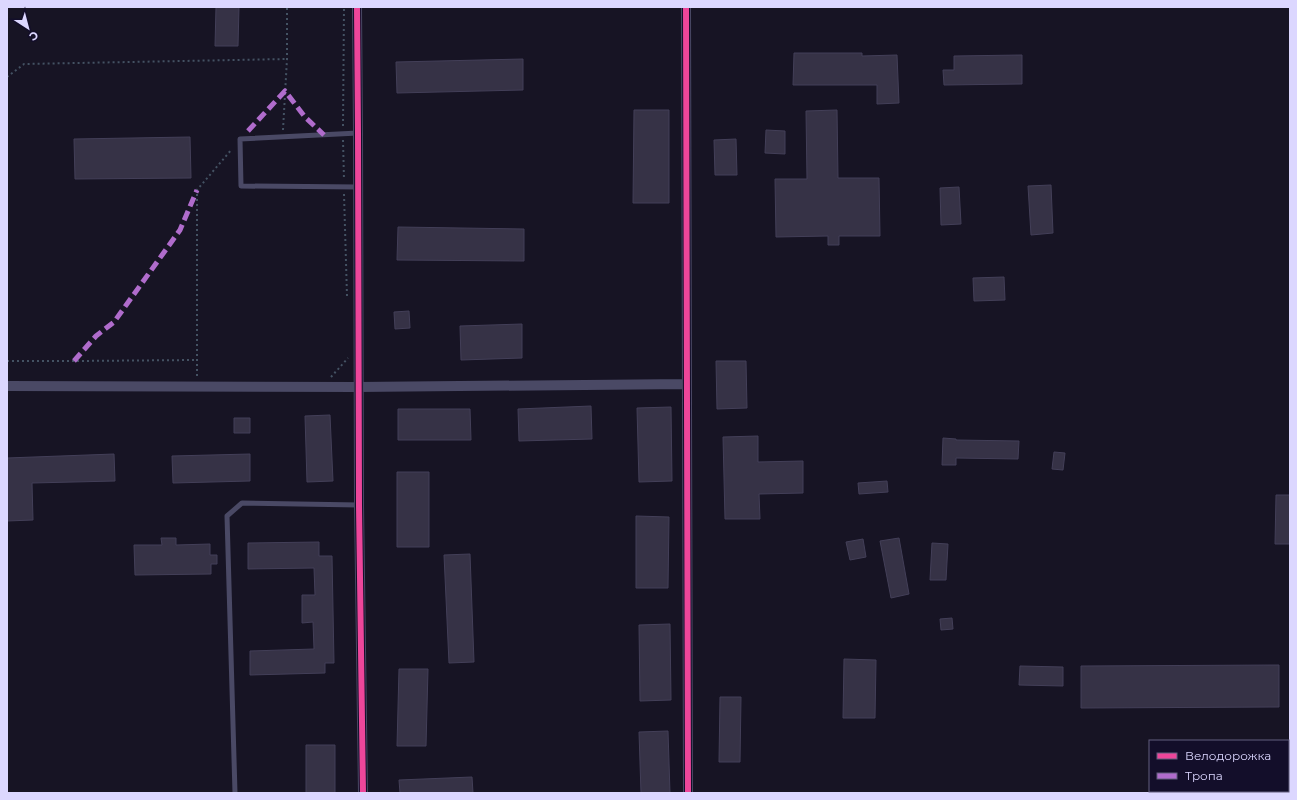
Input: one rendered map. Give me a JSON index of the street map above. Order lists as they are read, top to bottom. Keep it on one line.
{"legend":["Велодорожка","Тропа"],"north":"bottom right"}
